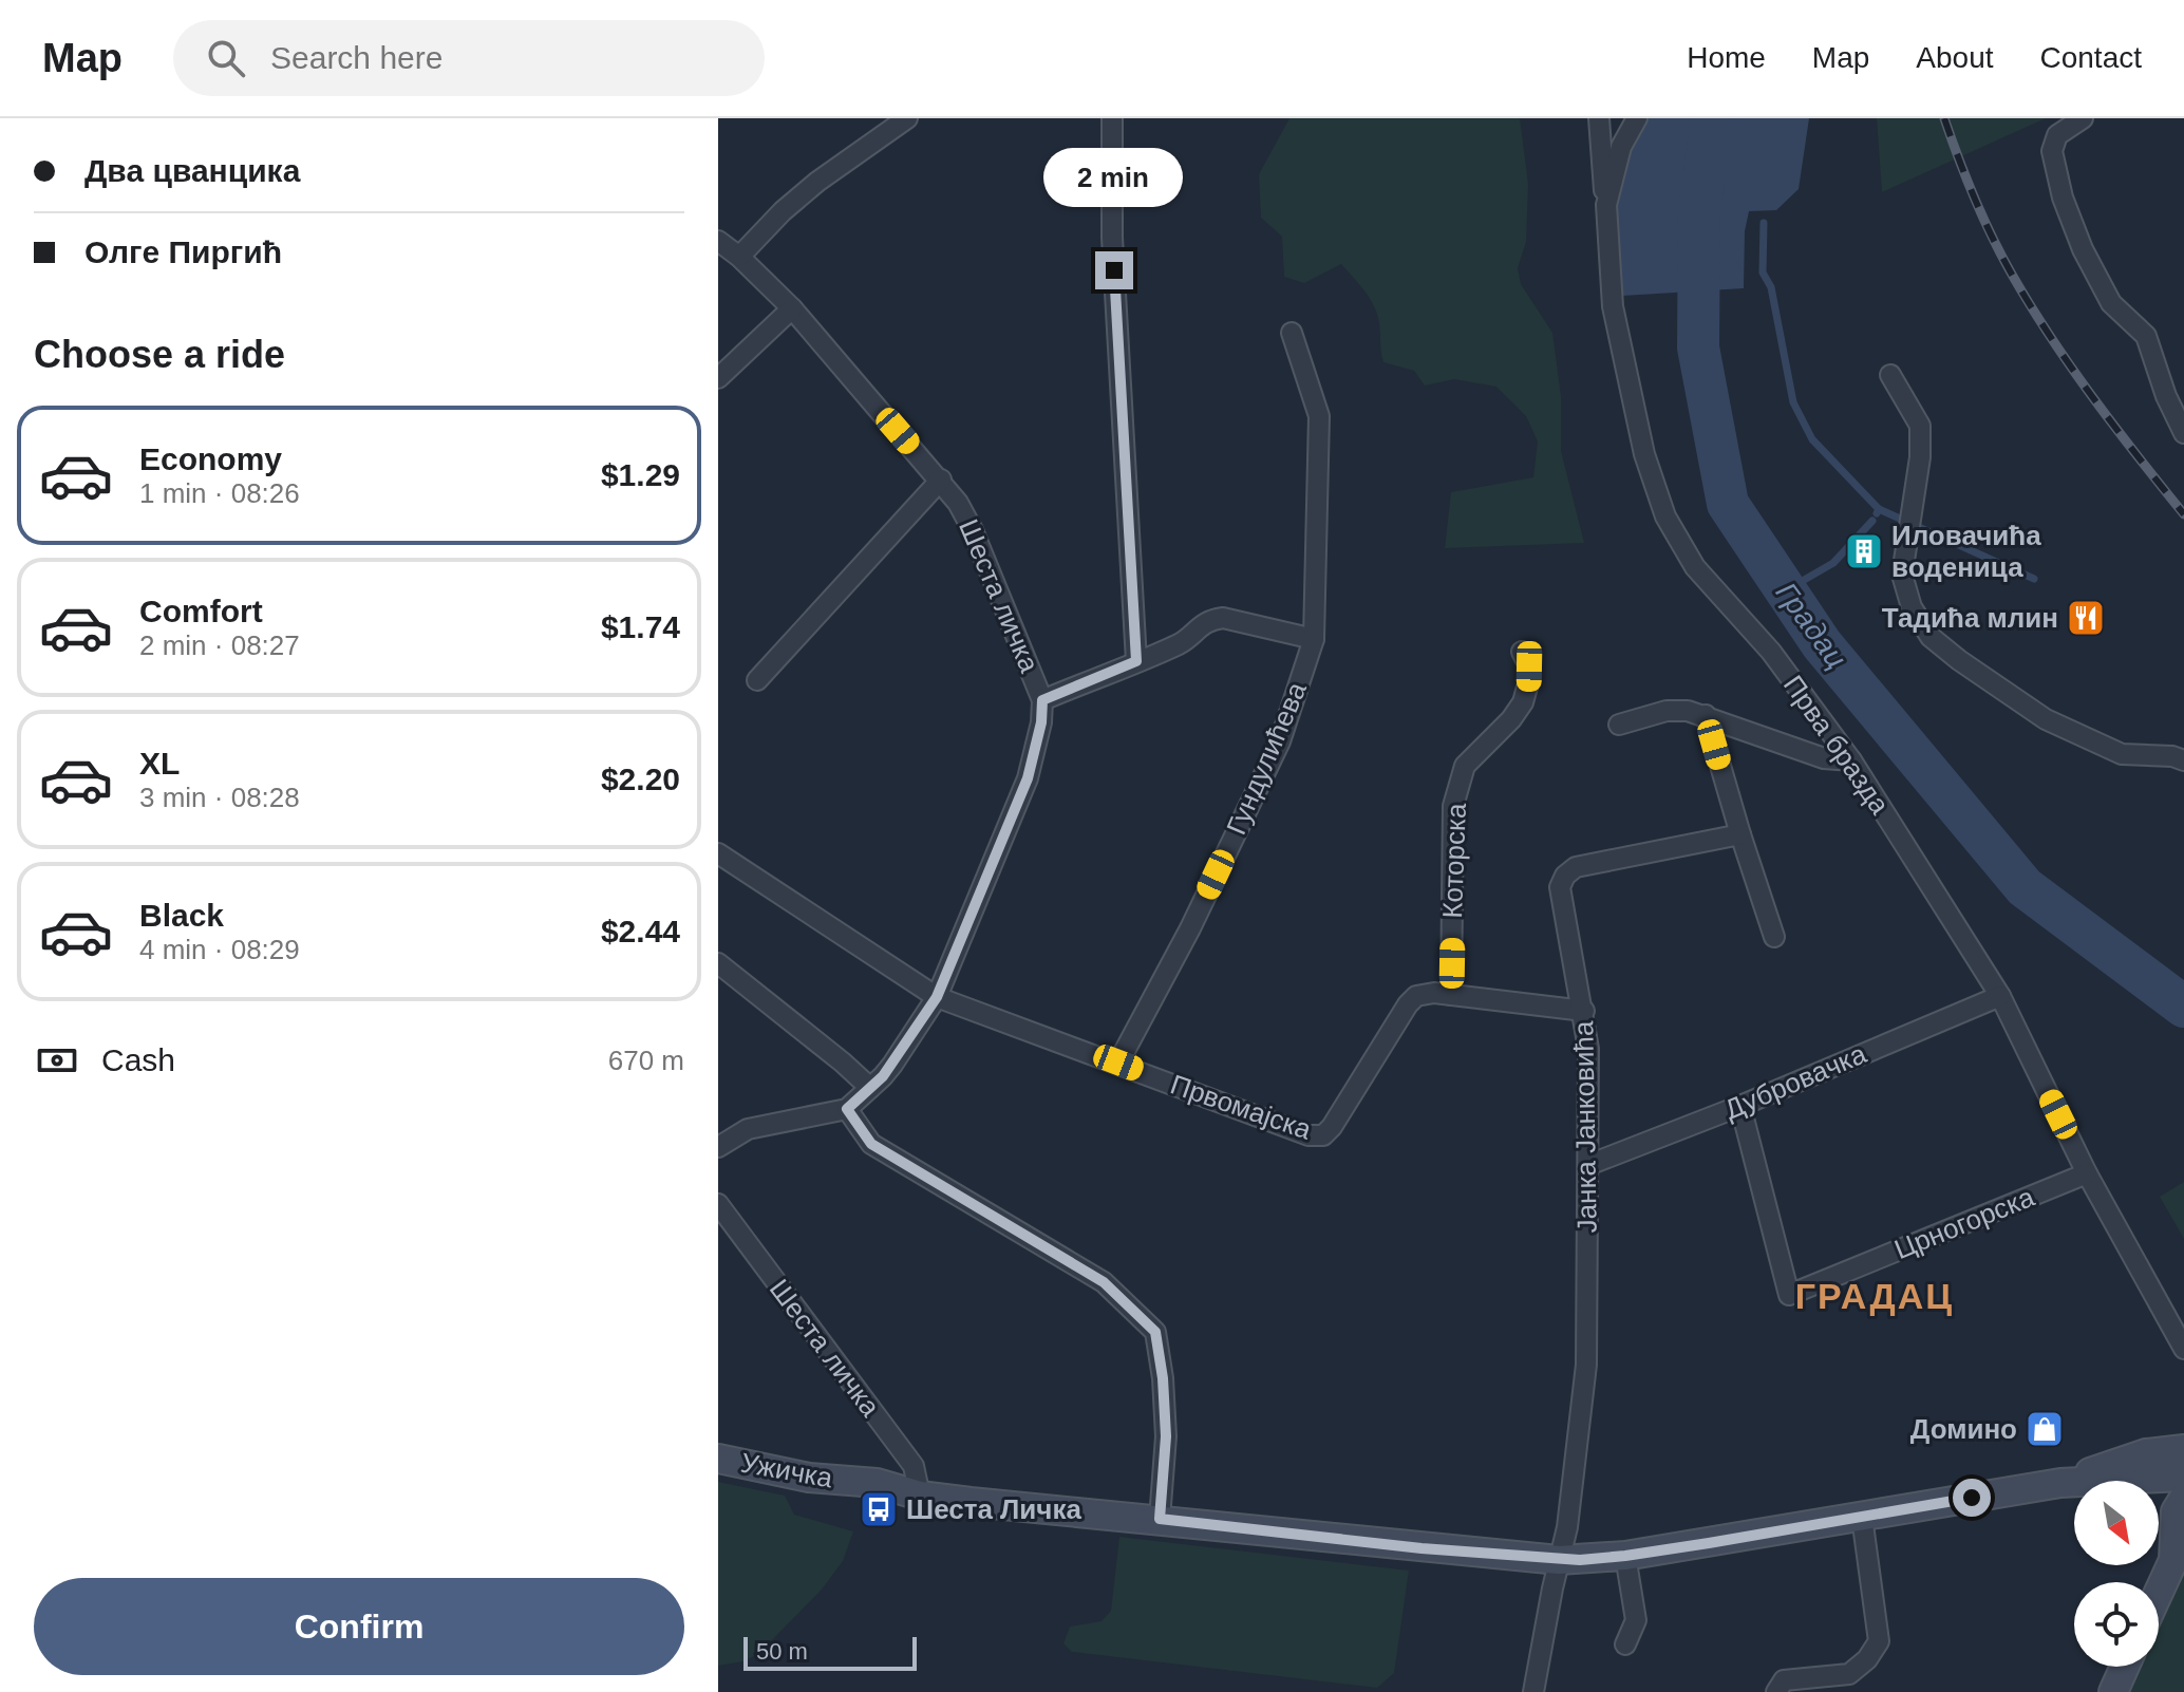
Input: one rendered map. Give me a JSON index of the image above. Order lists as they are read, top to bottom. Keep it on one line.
{"streets":{"main road":["Ужичка"],"street":["Шеста личка","Прва бразда","Гундулићева","Которска","Дубровачка","Првомајска","Јанка Јанковића","Црногорска"]},"crossings":[["Шеста личка","Првомајска"],["Шеста личка","Ужичка"],["Прва бразда","Дубровачка"],["Прва бразда","Црногорска"],["Гундулићева","Првомајска"],["Которска","Првомајска"],["Дубровачка","Јанка Јанковића"],["Дубровачка","Црногорска"],["Првомајска","Јанка Јанковића"],["Јанка Јанковића","Ужичка"]],"districts":["ГРАДАЦ"],"water":["Градац"],"places":{"building":["Иловачића воденица"],"restaurant":["Тадића млин"],"shop":["Домино"],"bus stop":["Шеста Личка"]},"scale_bar":"50 m","north":"bottom right","page":{"header":"Map","search":"Search here","nav":["Home","Map","About","Contact"],"banner":["Два цванцика","Олге Пиргић"],"bubble":"2 min","heading":"Choose a ride","list":[{"name":"Economy","note":"1 min · 08:26","value":"$1.29"},{"name":"Comfort","note":"2 min · 08:27","value":"$1.74"},{"name":"XL","note":"3 min · 08:28","value":"$2.20"},{"name":"Black","note":"4 min · 08:29","value":"$2.44"}],"pay":["Cash","670 m"],"buttons":"Confirm","scale":"50 m"}}
